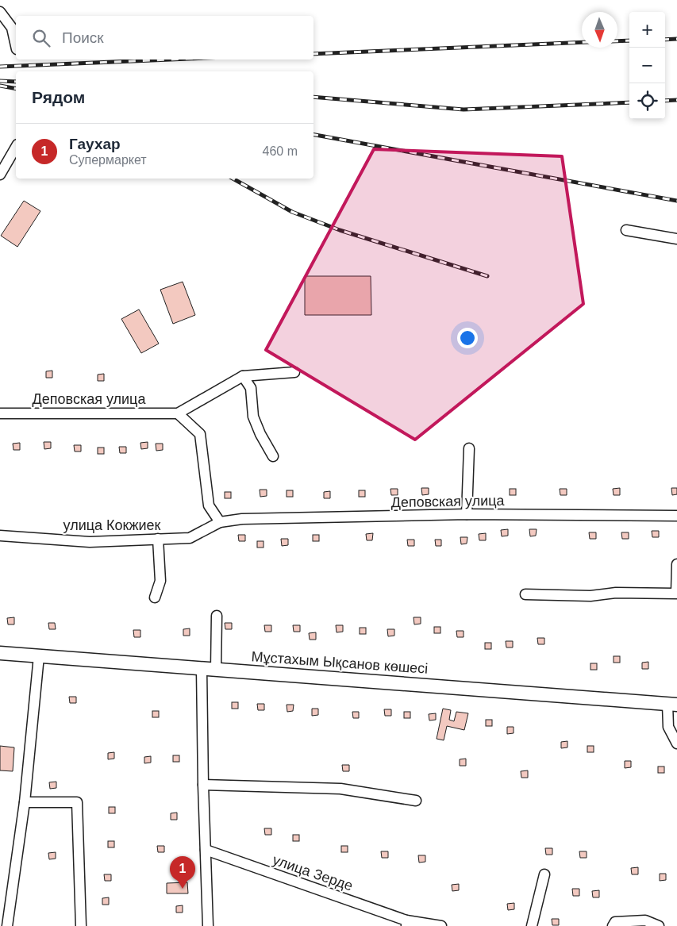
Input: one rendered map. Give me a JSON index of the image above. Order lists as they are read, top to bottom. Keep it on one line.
{"streets":{"main road":["Мұстахым Ықсанов көшесі"],"street":["Деповская улица","улица Кокжиек","улица Зерде"]},"crossings":[["Деповская улица","улица Кокжиек"]],"north":"bottom","page":{"map_buttons":["+","−"],"search":"Поиск","heading":"Рядом","list":[{"mark":"1","name":"Гаухар","note":"Супермаркет","value":"460 m"}],"pins":"1"}}
